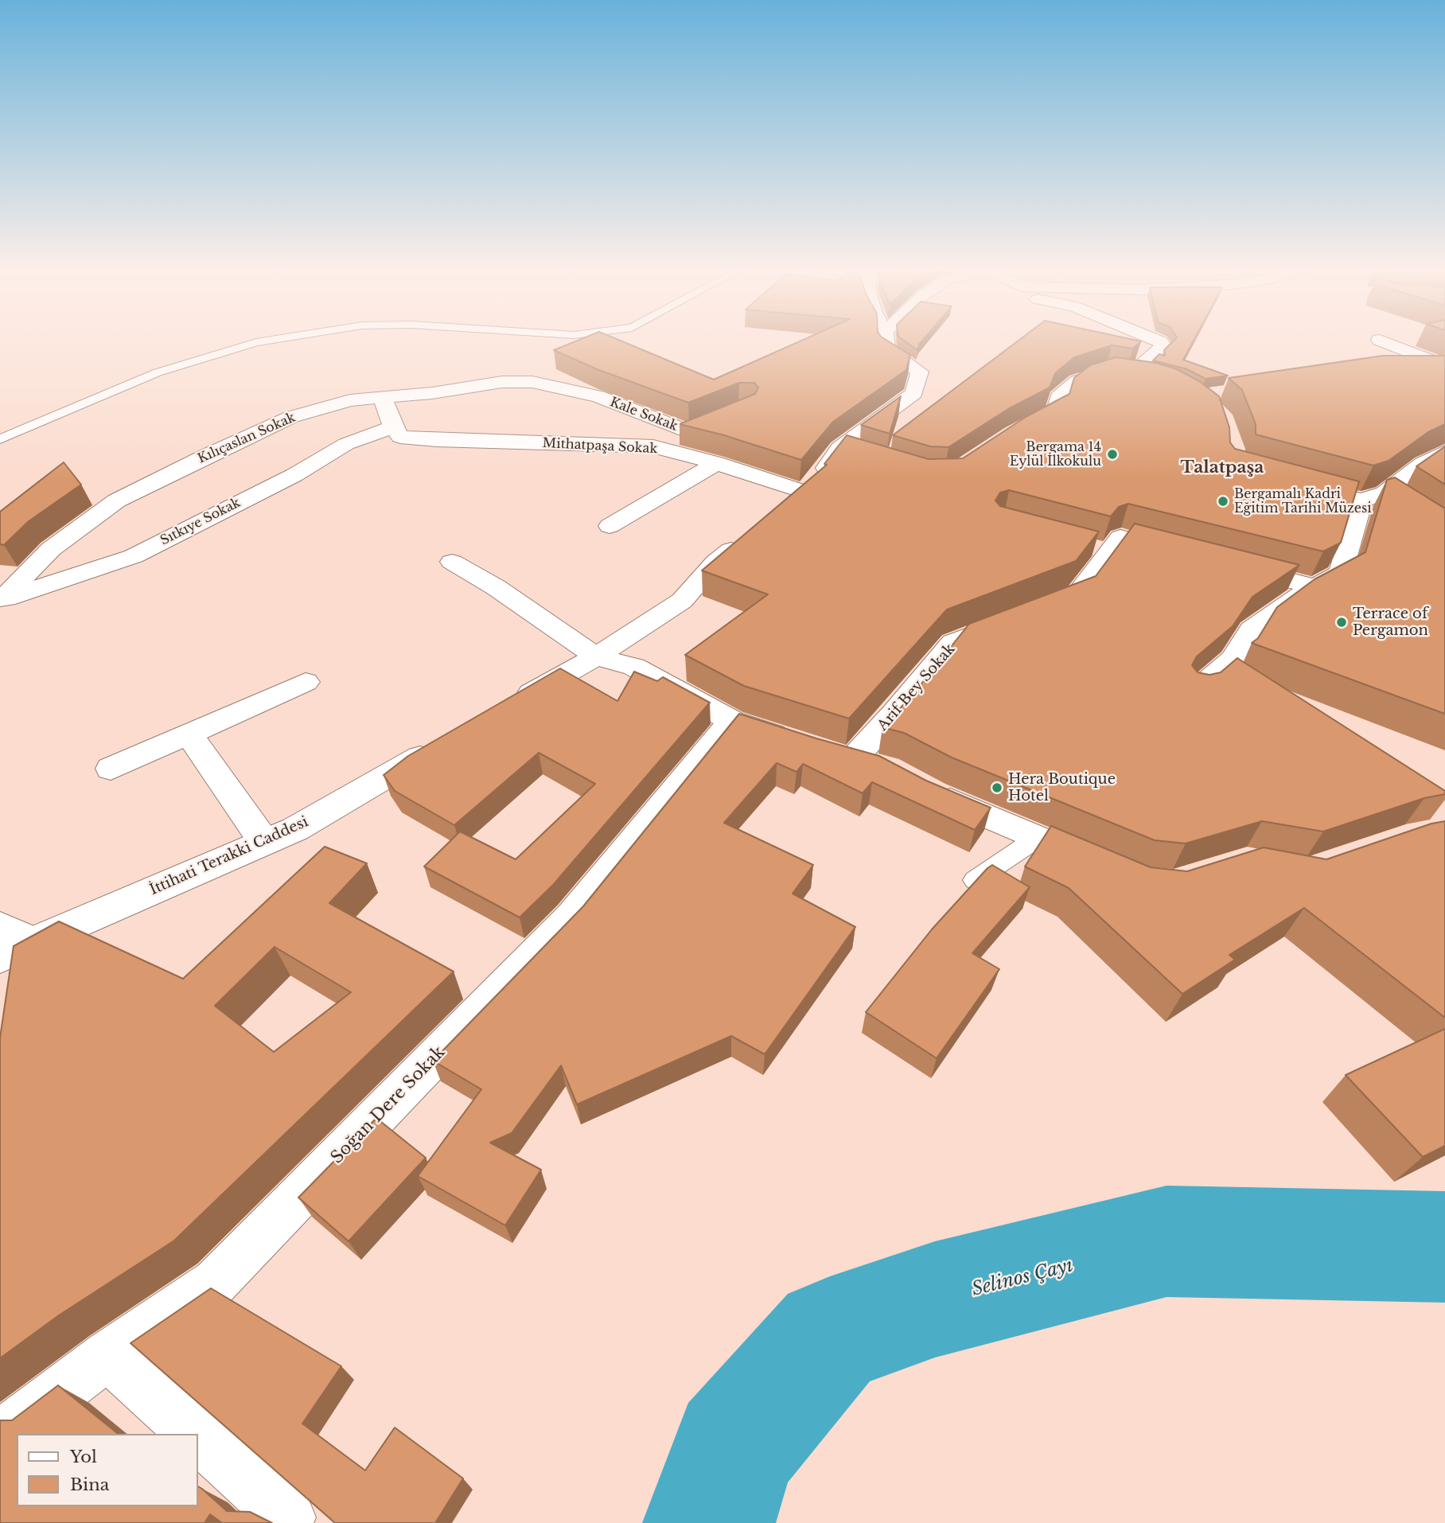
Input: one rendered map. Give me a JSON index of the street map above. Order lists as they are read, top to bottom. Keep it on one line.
{"streets":{"street":["Kale Sokak","Kılıçaslan Sokak","Mithatpaşa Sokak","Sıtkıye Sokak","Arif Bey Sokak","İttihati Terakki Caddesi","Soğan Dere Sokak"]},"crossings":[["Kale Sokak","Kılıçaslan Sokak"],["Kılıçaslan Sokak","Sıtkıye Sokak"],["Mithatpaşa Sokak","Sıtkıye Sokak"]],"districts":["Talatpaşa"],"water":["Selinos Çayı"],"places":["Bergama 14 Eylül İlkokulu","Bergamalı Kadri Eğitim Tarihi Müzesi","Terrace of Pergamon","Hera Boutique Hotel"],"legend":["Yol","Bina"]}
